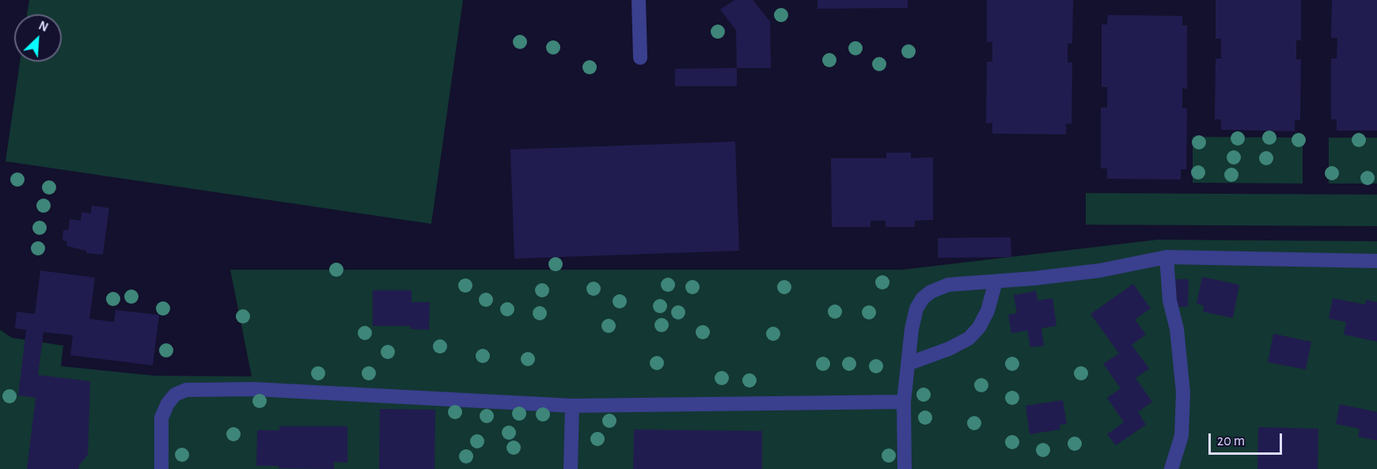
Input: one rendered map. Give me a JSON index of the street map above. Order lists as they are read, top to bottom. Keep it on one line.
{"scale_bar":"20 m","north":"top right"}
